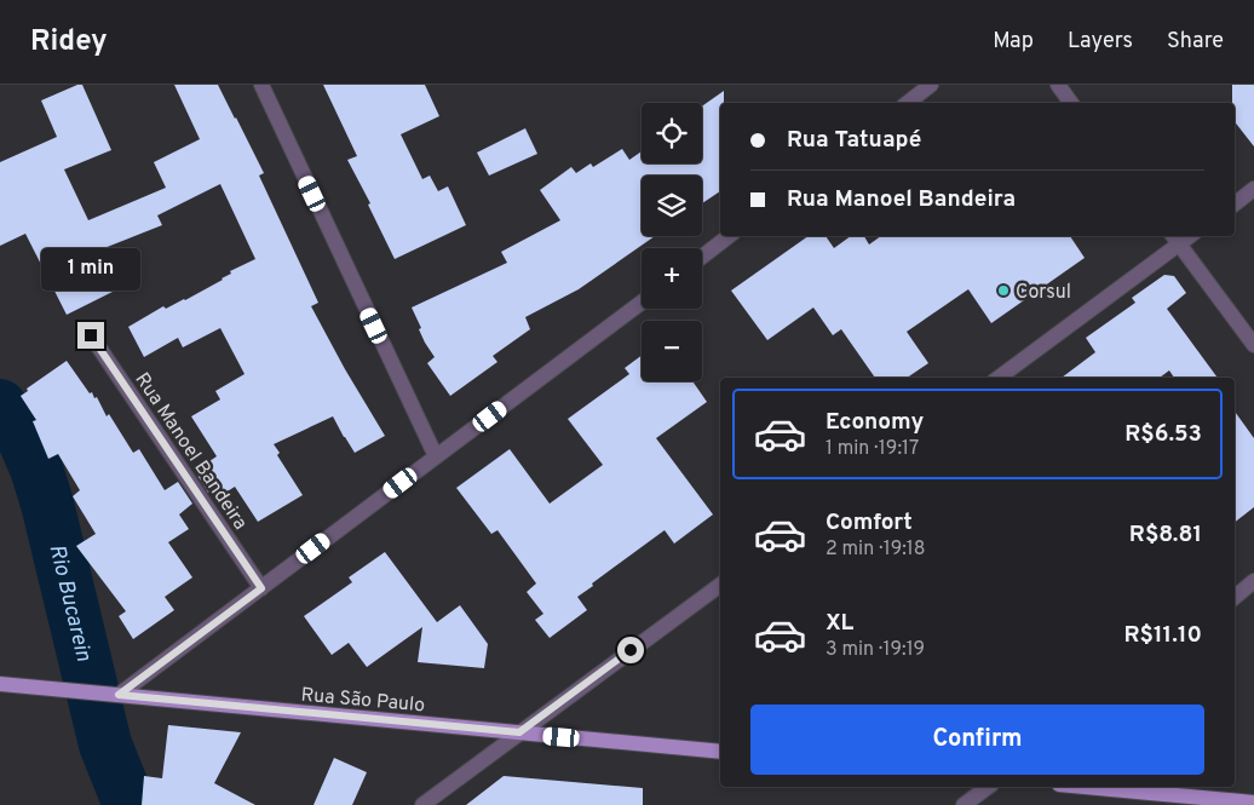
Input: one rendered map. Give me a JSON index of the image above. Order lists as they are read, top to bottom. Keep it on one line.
{"streets":{"main road":["Rua São Paulo"],"street":["Rua Manoel Bandeira"]},"water":["Rio Bucarein"],"places":["Corsul"],"page":{"header":"Ridey","nav":["Map","Layers","Share"],"map_buttons":["+","−"],"banner":["Rua Tatuapé","Rua Manoel Bandeira"],"bubble":"1 min","list":[{"name":"Economy","note":"1 min · 19:17","value":"R$6.53"},{"name":"Comfort","note":"2 min · 19:18","value":"R$8.81"},{"name":"XL","note":"3 min · 19:19","value":"R$11.10"}],"buttons":"Confirm"}}
